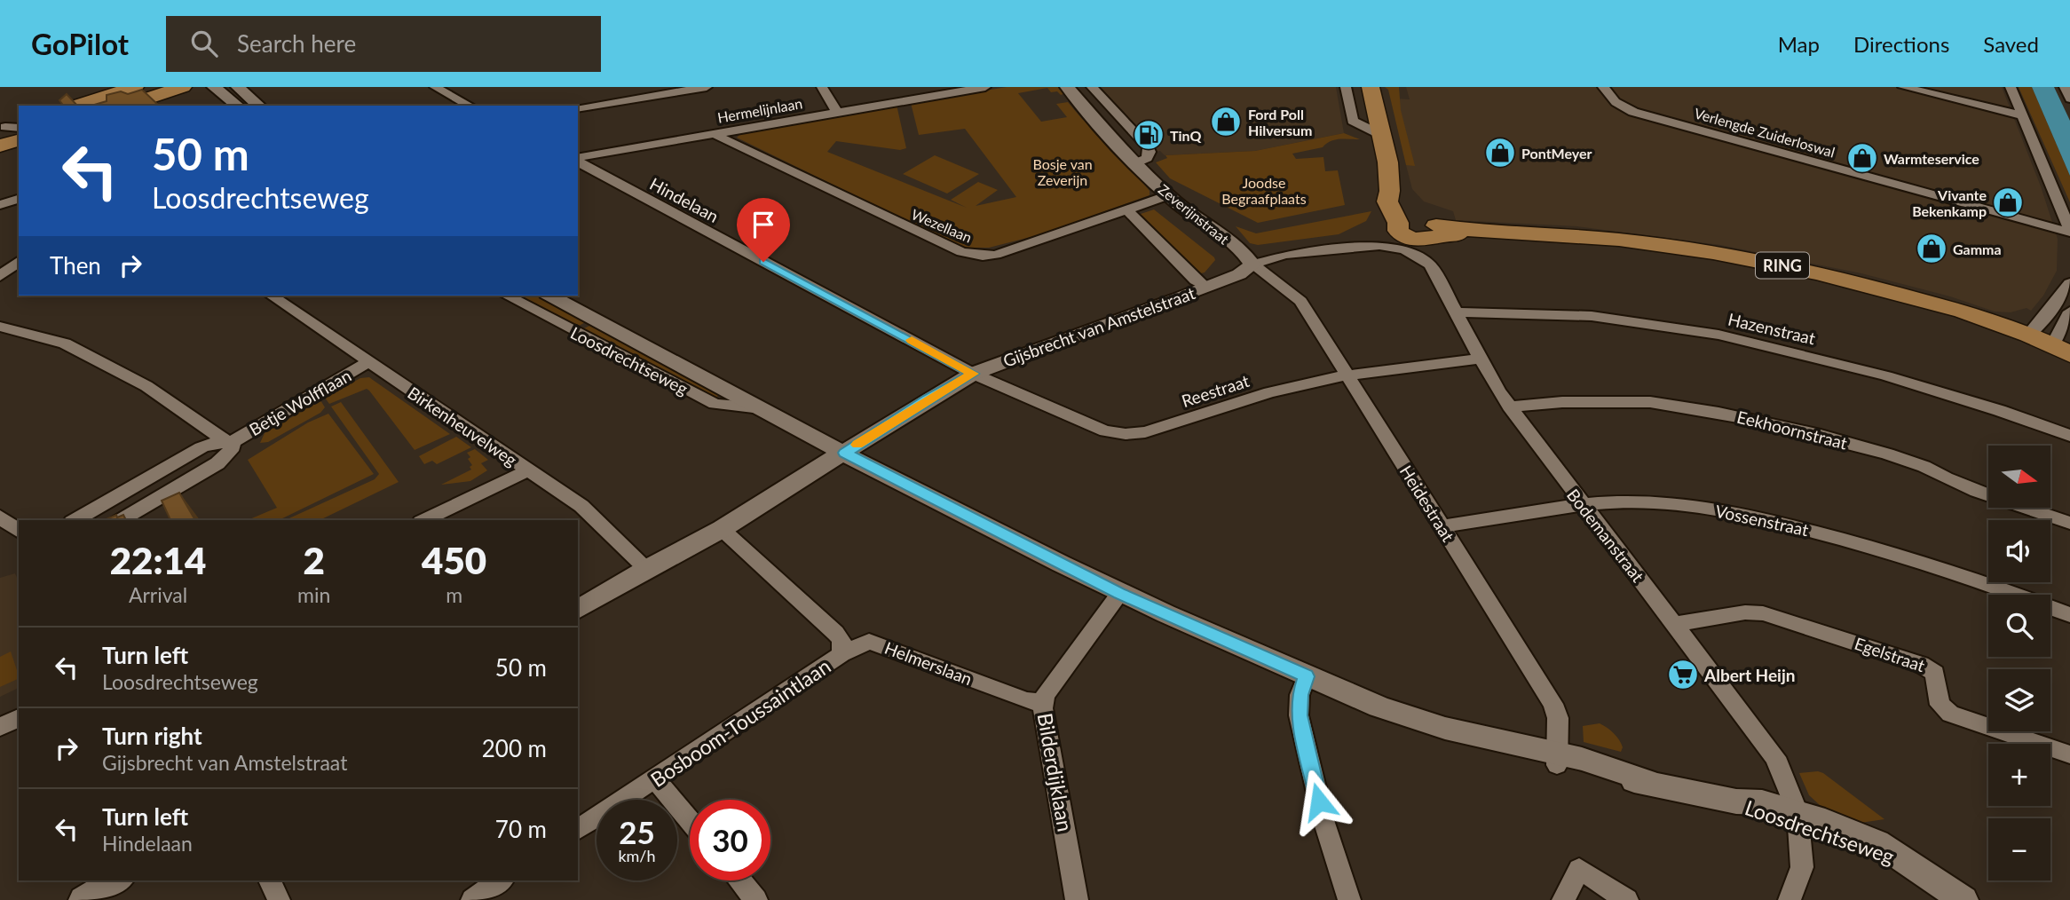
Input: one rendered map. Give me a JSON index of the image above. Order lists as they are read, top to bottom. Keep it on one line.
{"streets":{"main road":["RING"],"street":["Hermelijnlaan","Verlengde Zuiderloswal","Hindelaan","Zeverijnstraat","Wezellaan","Gijsbrecht van Amstelstraat","Hazenstraat","Loosdrechtseweg","Reestraat","Betje Wolfflaan","Birkenheuvelweg","Eekhoornstraat","Heidestraat","Vossenstraat","Bodemanstraat","Egelstraat","Helmerslaan","Bosboom-Toussaintlaan","Bilderdijklaan"]},"crossings":[["Hermelijnlaan","Wezellaan"],["Hindelaan","Gijsbrecht van Amstelstraat"],["Hindelaan","Reestraat"],["Zeverijnstraat","Wezellaan"],["Zeverijnstraat","Gijsbrecht van Amstelstraat"],["Zeverijnstraat","Heidestraat"],["Gijsbrecht van Amstelstraat","Loosdrechtseweg"],["Gijsbrecht van Amstelstraat","Reestraat"],["Gijsbrecht van Amstelstraat","Birkenheuvelweg"],["Gijsbrecht van Amstelstraat","Heidestraat"],["Gijsbrecht van Amstelstraat","Bodemanstraat"],["Hazenstraat","Bodemanstraat"],["Loosdrechtseweg","Heidestraat"],["Loosdrechtseweg","Bodemanstraat"],["Loosdrechtseweg","Bilderdijklaan"],["Reestraat","Heidestraat"],["Reestraat","Bodemanstraat"],["Betje Wolfflaan","Birkenheuvelweg"],["Eekhoornstraat","Bodemanstraat"],["Heidestraat","Vossenstraat"],["Vossenstraat","Bodemanstraat"],["Bodemanstraat","Egelstraat"],["Helmerslaan","Bosboom-Toussaintlaan"],["Helmerslaan","Bilderdijklaan"]],"parks":["Bosje van Zeverijn","Joodse Begraafplaats"],"places":{"shop":["Ford Poll Hilversum","PontMeyer","Warmteservice","Vivante Bekenkamp","Gamma"],"fuel station":["TinQ"],"supermarket":["Albert Heijn"]},"north":"right","page":{"header":"GoPilot","search":"Search here","nav":["Map","Directions","Saved"],"turn":["50 m","Loosdrechtseweg"],"then":"Then","map_buttons":["+","−"],"eta":["22:14","Arrival","2","min","450","m"],"list":[{"name":"Turn left","note":"Loosdrechtseweg","value":"50 m"},{"name":"Turn right","note":"Gijsbrecht van Amstelstraat","value":"200 m"},{"name":"Turn left","note":"Hindelaan","value":"70 m"}],"speed":"25 km/h","limit":"30"}}
